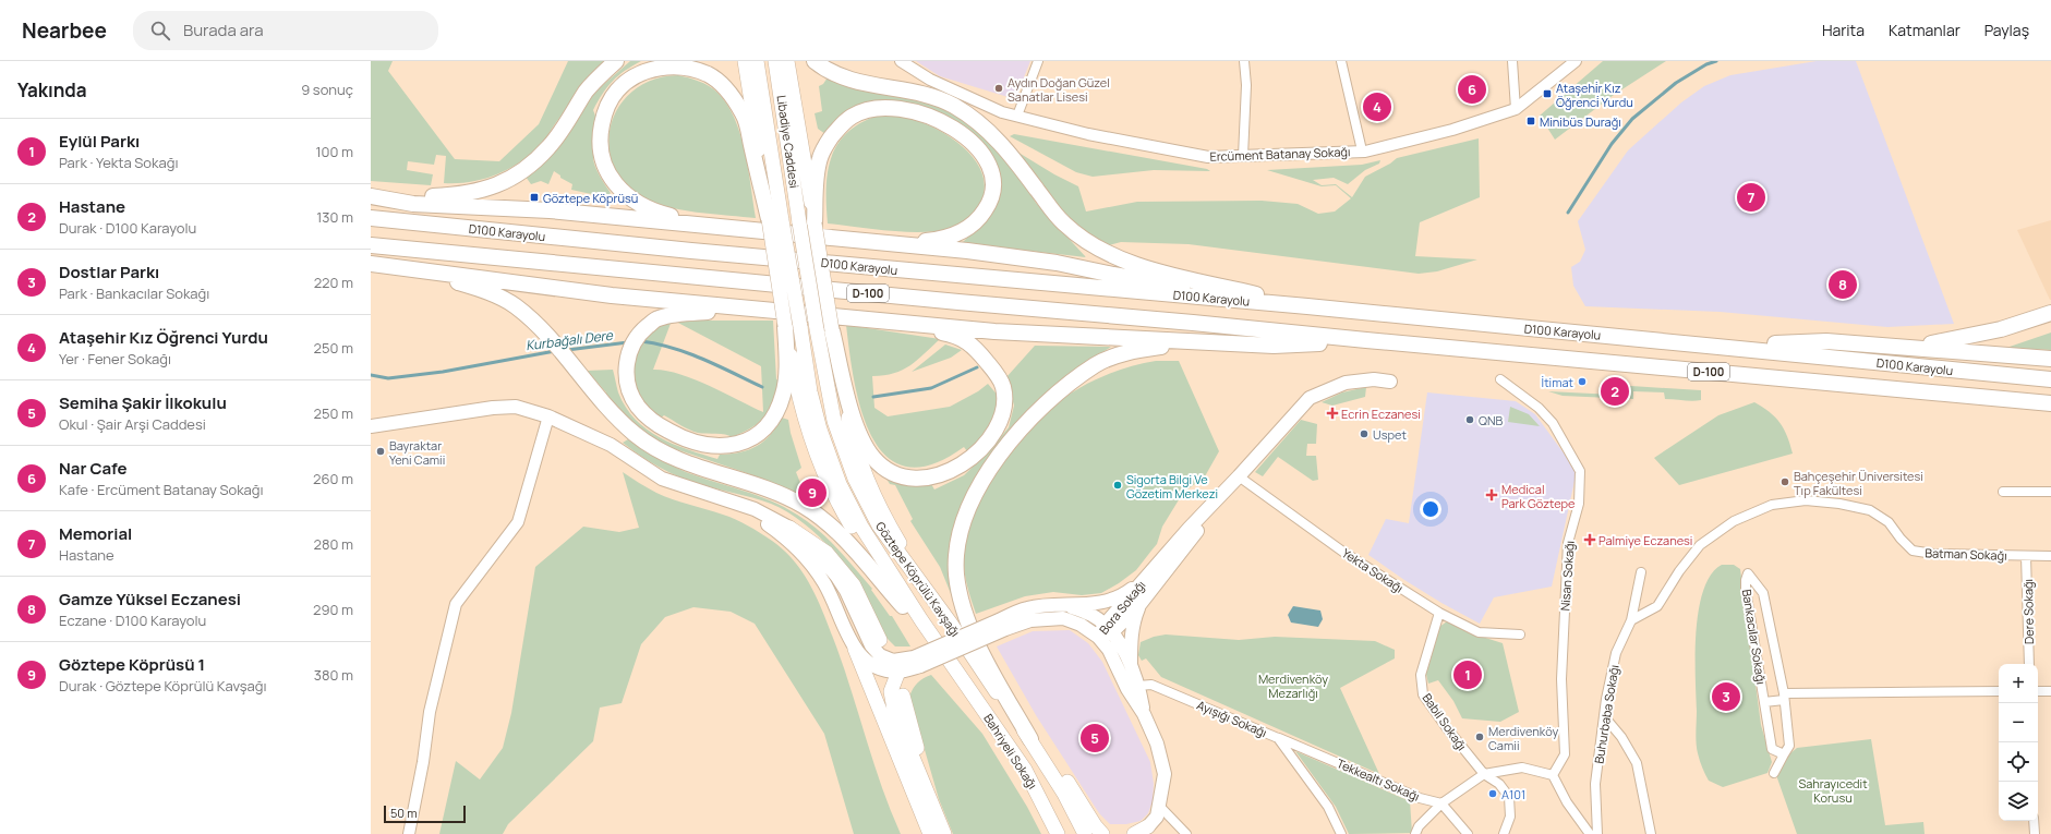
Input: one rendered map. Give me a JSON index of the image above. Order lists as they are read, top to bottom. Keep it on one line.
{"streets":{"highway":["D100 Karayolu","D-100"],"main road":["Libadiye Caddesi","Göztepe Köprülü Kavşağı","Bora Sokağı","Bahriyeli Sokağı"],"street":["Ercüment Batanay Sokağı","Batman Sokağı","Yekta Sokağı","Nisan Sokağı","Dere Sokağı","Bankacılar Sokağı","Buhurbaba Sokağı","Ayışığı Sokağı","Babil Sokağı","Tekkealtı Sokağı"]},"crossings":[["Libadiye Caddesi","Göztepe Köprülü Kavşağı"],["Batman Sokağı","Dere Sokağı"],["Batman Sokağı","Buhurbaba Sokağı"],["Yekta Sokağı","Bora Sokağı"],["Yekta Sokağı","Babil Sokağı"],["Göztepe Köprülü Kavşağı","Bahriyeli Sokağı"],["Ayışığı Sokağı","Tekkealtı Sokağı"]],"water":["Kurbağalı Dere"],"parks":["Merdivenköy Mezarlığı","Sahrayıcedit Korusu"],"places":{"other":["Aydın Doğan Güzel Sanatlar Lisesi","İtimat","QNB","Uspet","Bayraktar Yeni Camii","Bahçeşehir Üniversitesi Tıp Fakültesi","Sigorta Bilgi Ve Gözetim Merkezi","Merdivenköy Camii","A101"],"transit":["Ataşehi̇r Kız Öğrenci̇ Yurdu","Minibüs Durağı","Göztepe Köprüsü"],"health":["Ecrin Eczanesi","Medical Park Göztepe","Palmiye Eczanesi"]},"scale_bar":"50 m","page":{"header":"Nearbee","search":"Burada ara","nav":["Harita","Katmanlar","Paylaş"],"heading":["Yakında","9 sonuç"],"pins":["6","4","7","8","2","9","1","3","5"],"list":[{"mark":"1","name":"Eylül Parkı","note":"Park · Yekta Sokağı","value":"100 m"},{"mark":"2","name":"Hastane","note":"Durak · D100 Karayolu","value":"130 m"},{"mark":"3","name":"Dostlar Parkı","note":"Park · Bankacılar Sokağı","value":"220 m"},{"mark":"4","name":"Ataşehir Kız Öğrenci Yurdu","note":"Yer · Fener Sokağı","value":"250 m"},{"mark":"5","name":"Semiha Şakir İlkokulu","note":"Okul · Şair Arşi Caddesi","value":"250 m"},{"mark":"6","name":"Nar Cafe","note":"Kafe · Ercüment Batanay Sokağı","value":"260 m"},{"mark":"7","name":"Memorial","note":"Hastane","value":"280 m"},{"mark":"8","name":"Gamze Yüksel Eczanesi","note":"Eczane · D100 Karayolu","value":"290 m"},{"mark":"9","name":"Göztepe Köprüsü 1","note":"Durak · Göztepe Köprülü Kavşağı","value":"380 m"}],"map_buttons":["+","−"],"scale":"50 m"}}
